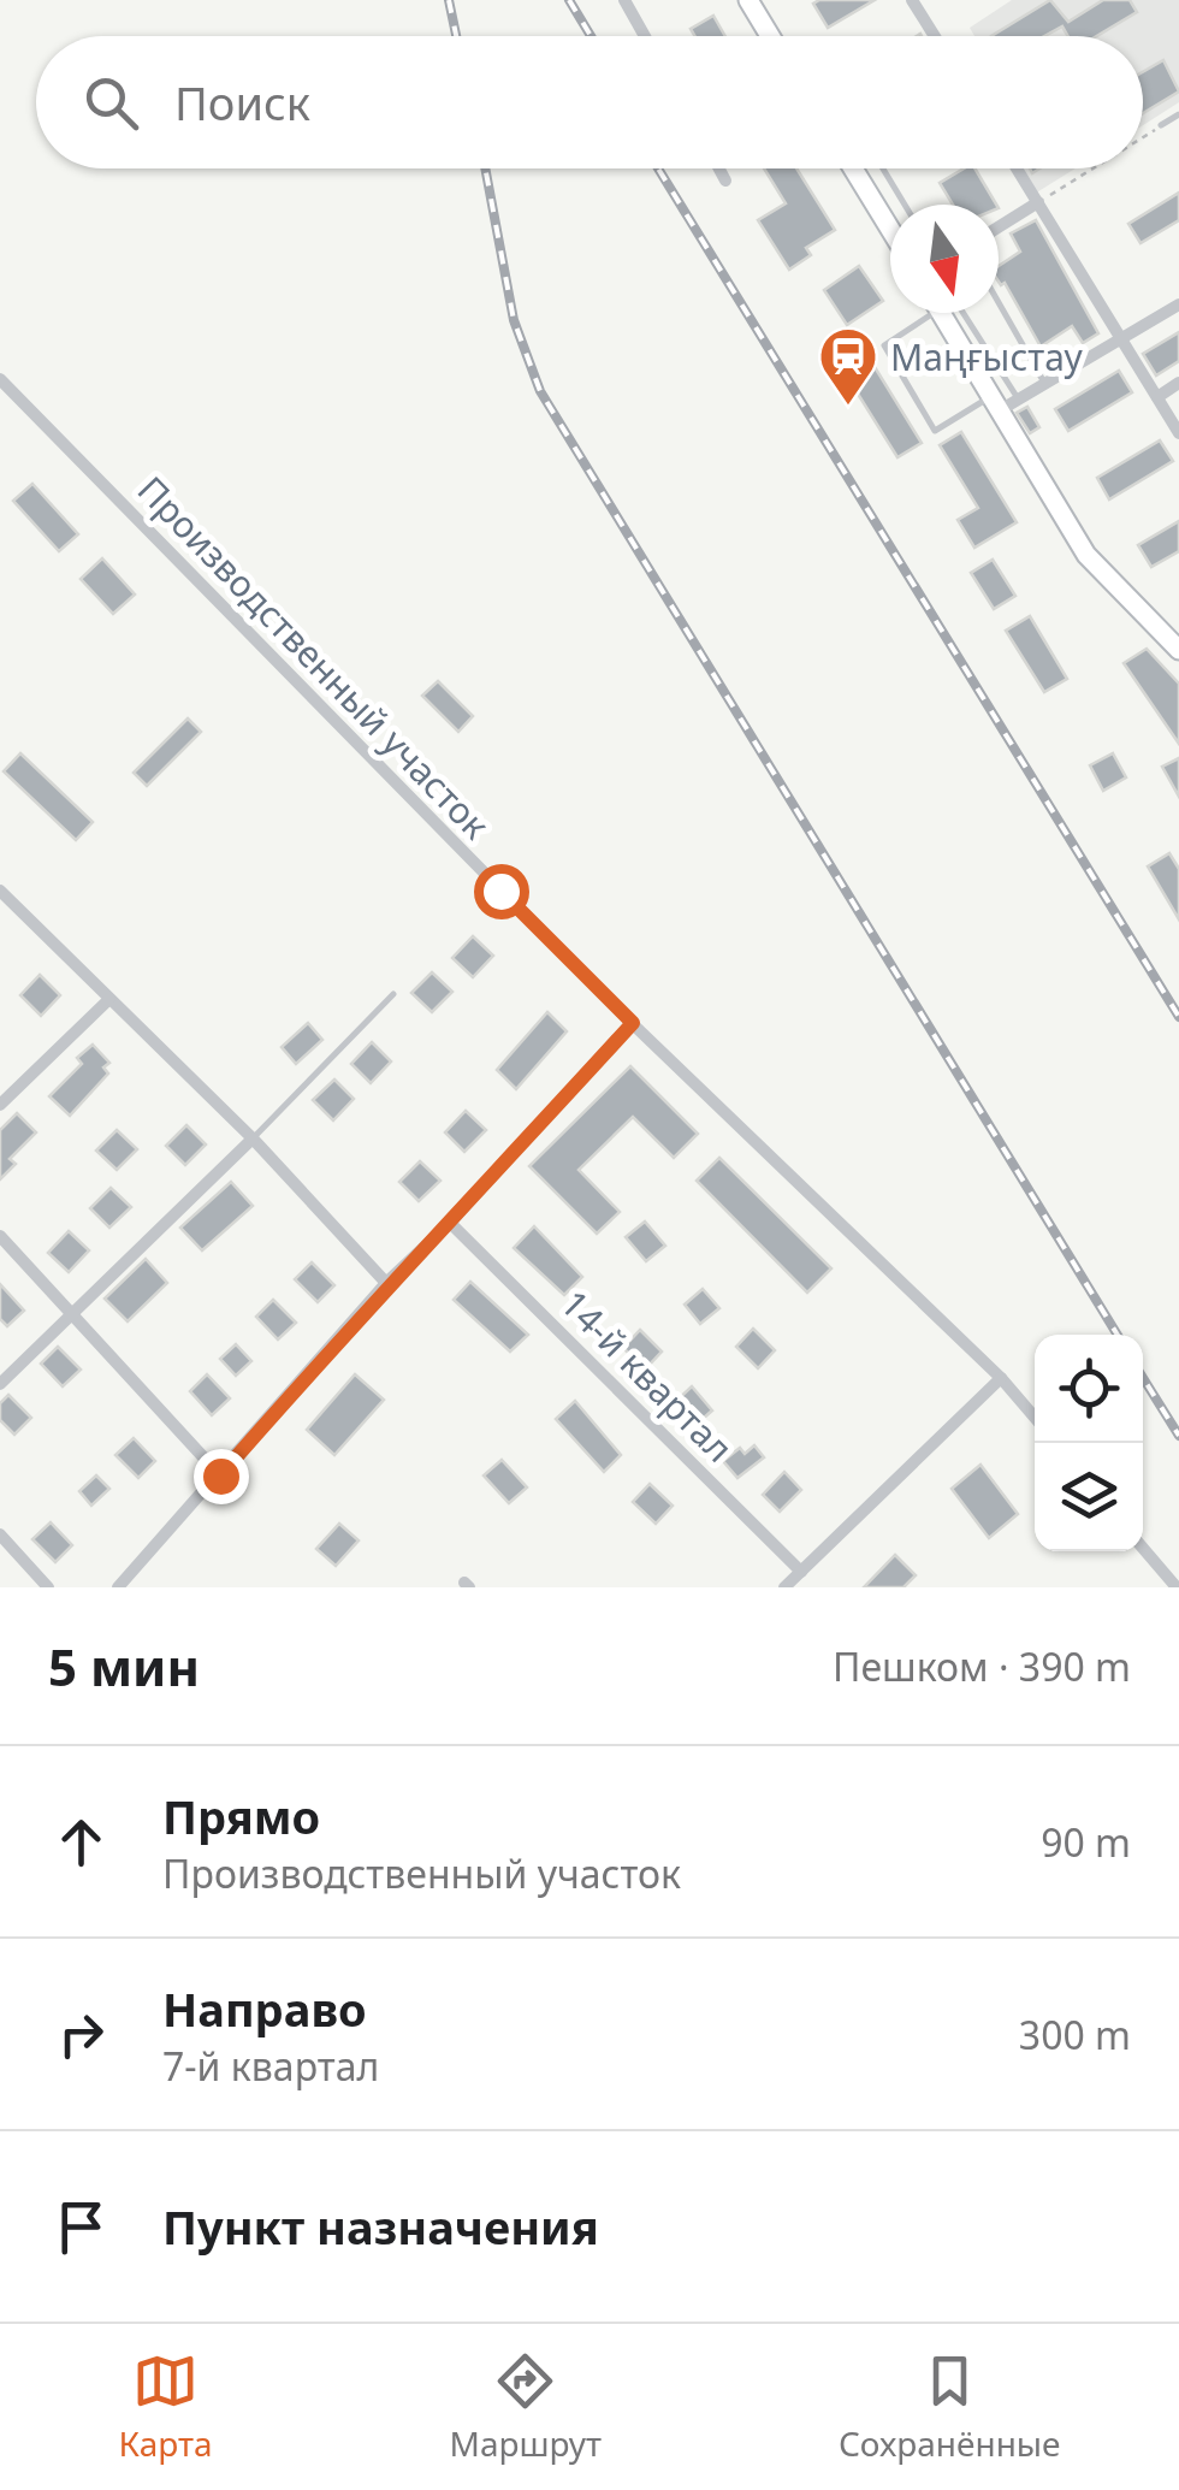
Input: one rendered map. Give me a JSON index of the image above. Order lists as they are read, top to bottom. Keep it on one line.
{"streets":{"street":["Производственный участок","14-й квартал"]},"places":{"station":["Маңғыстау"]},"north":"bottom","page":{"search":"Поиск","heading":["5 мин","Пешком · 390 m"],"list":[["Прямо","Производственный участок","90 m"],["Направо","7-й квартал","300 m"],"Пункт назначения"],"nav":["Карта","Маршрут","Сохранённые"]}}
